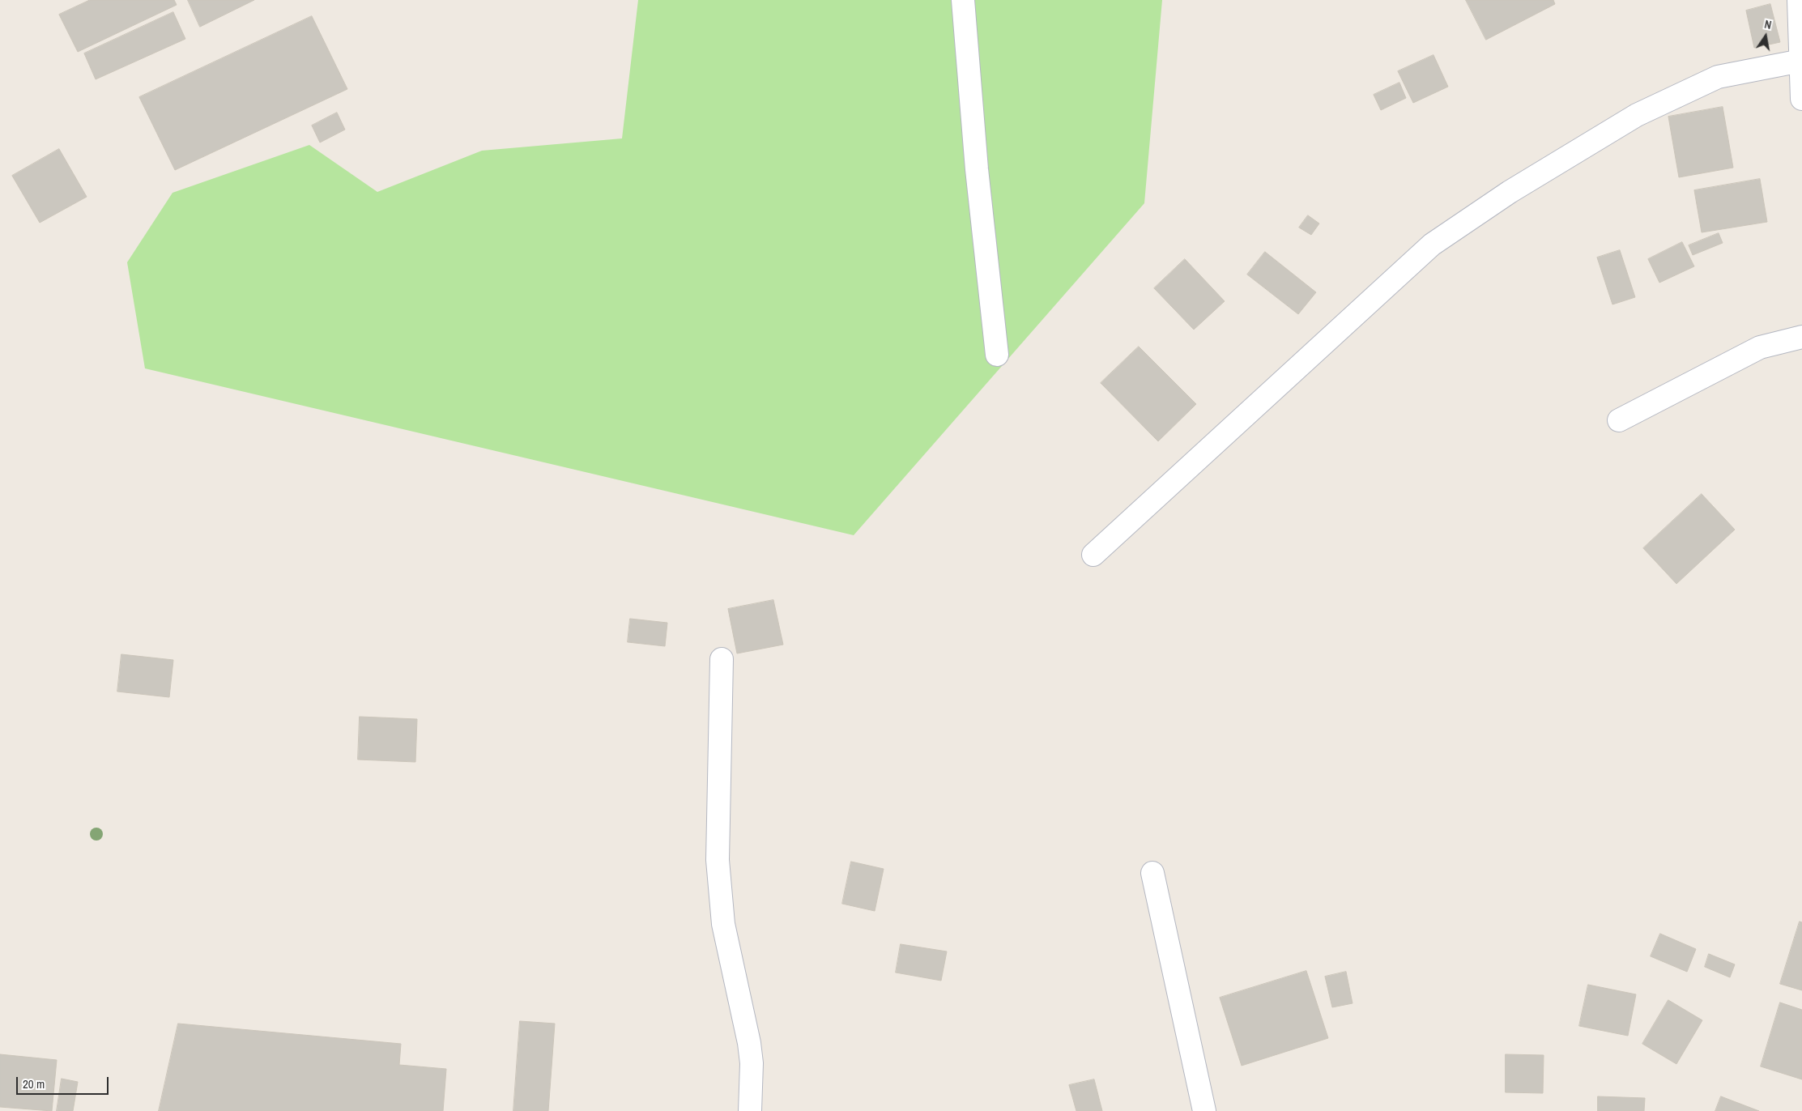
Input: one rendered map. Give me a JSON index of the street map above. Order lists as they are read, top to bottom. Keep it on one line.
{"scale_bar":"20 m","north":"top"}
